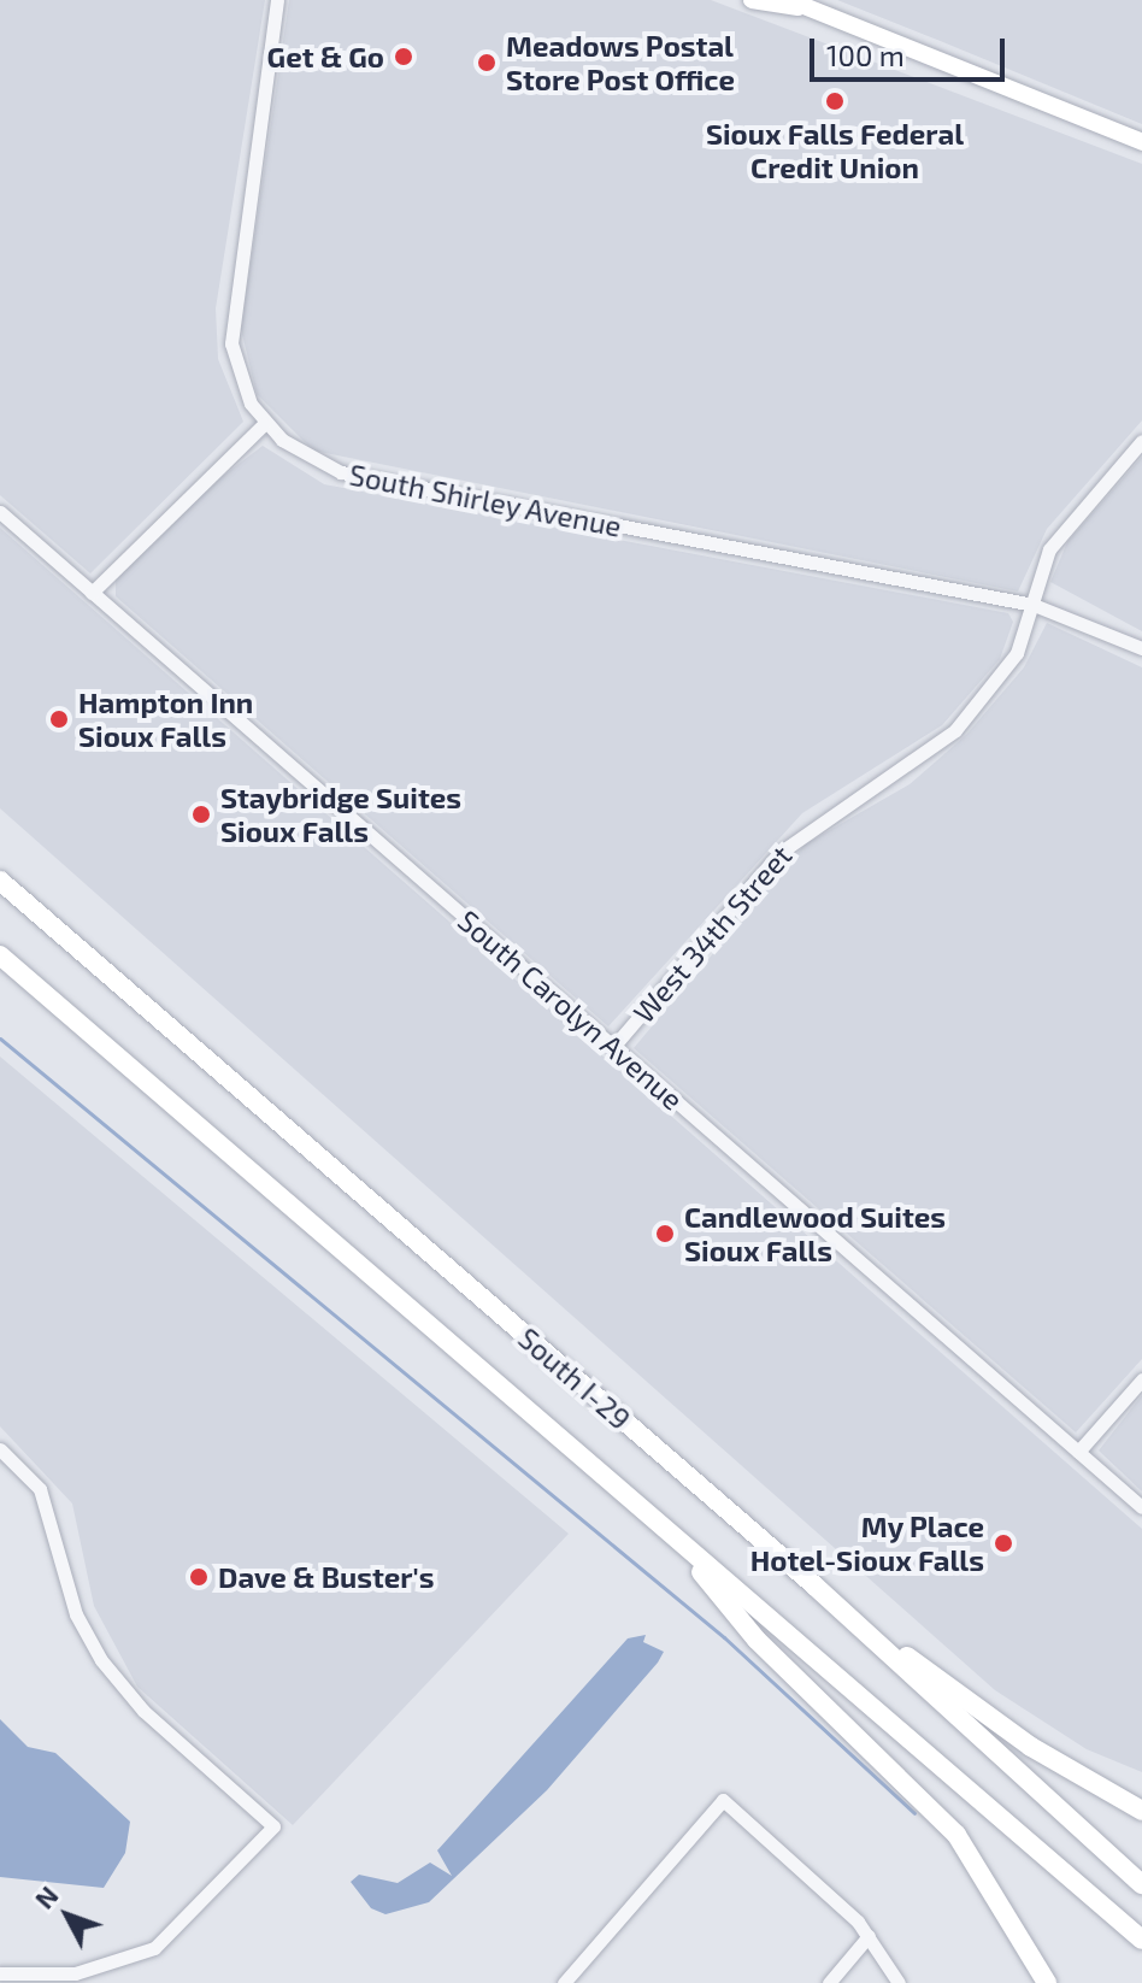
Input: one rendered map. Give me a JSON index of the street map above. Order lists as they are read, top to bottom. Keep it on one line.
{"streets":{"highway":["South I-29"],"street":["South Shirley Avenue","West 34th Street","South Carolyn Avenue"]},"crossings":[["South Shirley Avenue","West 34th Street"],["West 34th Street","South Carolyn Avenue"]],"places":["Get & Go","Meadows Postal Store Post Office","Sioux Falls Federal Credit Union","Hampton Inn Sioux Falls","Staybridge Suites Sioux Falls","Candlewood Suites Sioux Falls","My Place Hotel-Sioux Falls","Dave & Buster's"],"scale_bar":"100 m","north":"top left"}
